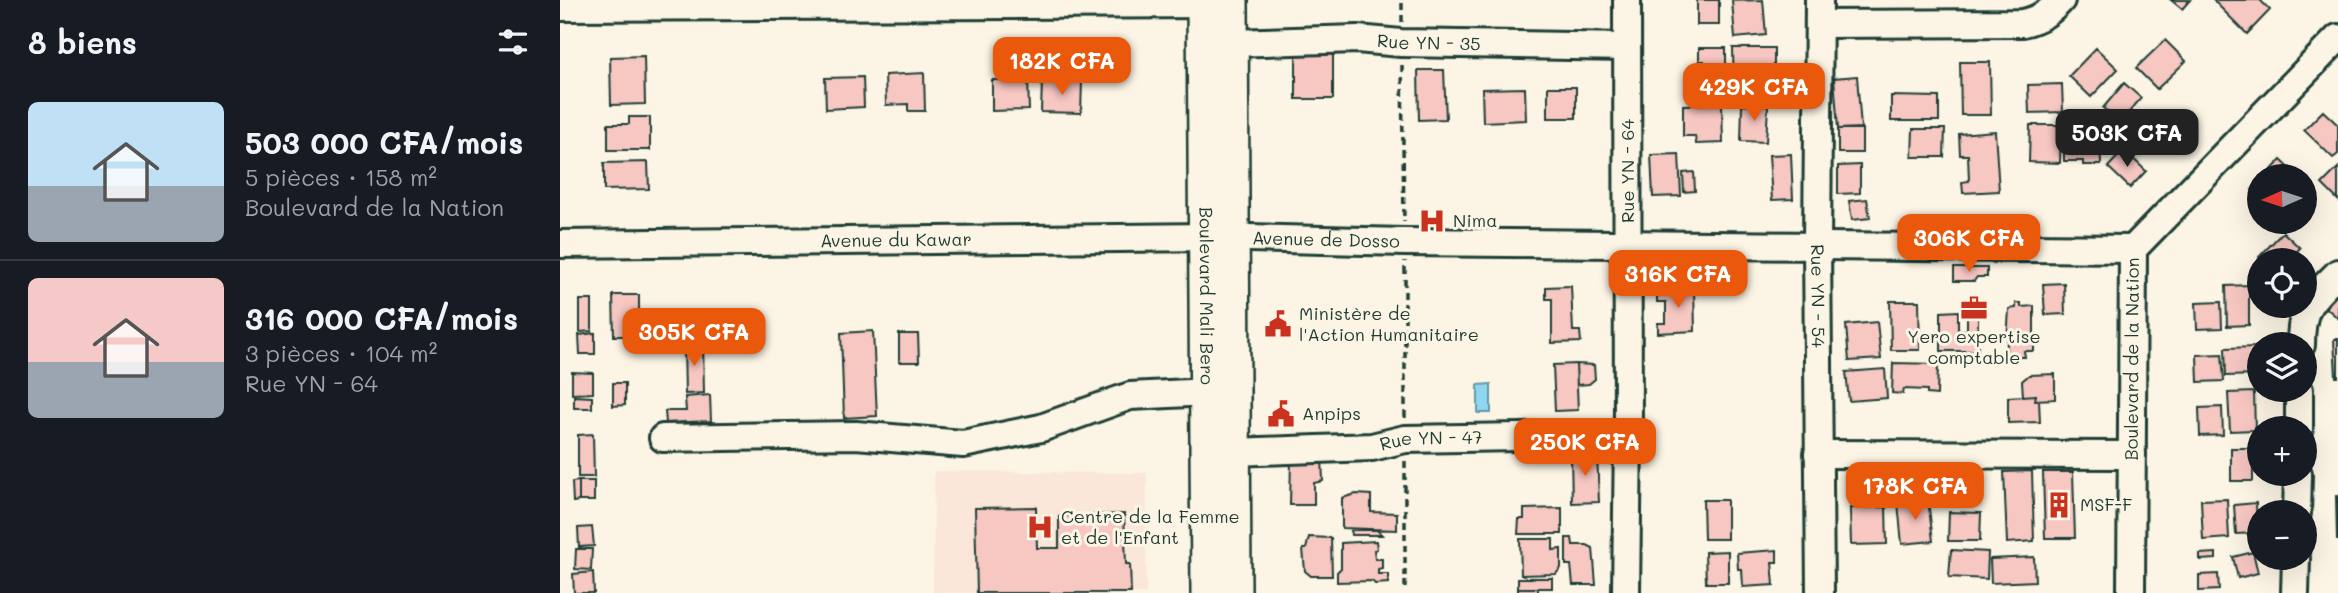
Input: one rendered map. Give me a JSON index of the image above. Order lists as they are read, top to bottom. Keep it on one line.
{"streets":{"main road":["Boulevard Mali Bero"],"street":["Rue YN - 35","Rue YN - 64","Avenue de Dosso","Avenue du Kawar","Rue YN - 54","Boulevard de la Nation","Rue YN - 47"]},"crossings":[["Rue YN - 35","Rue YN - 64"],["Rue YN - 35","Boulevard Mali Bero"],["Rue YN - 64","Avenue de Dosso"],["Rue YN - 64","Rue YN - 47"],["Avenue de Dosso","Avenue du Kawar"],["Avenue de Dosso","Boulevard Mali Bero"],["Avenue de Dosso","Rue YN - 54"],["Avenue de Dosso","Boulevard de la Nation"],["Avenue du Kawar","Boulevard Mali Bero"],["Boulevard Mali Bero","Rue YN - 47"]],"places":{"hospital":["Nima","Centre de la Femme et de l'Enfant"],"office":["Yero expertise comptable"],"public building":["Ministère de l'Action Humanitaire","Anpips"],"building":["MSF-F"]},"north":"left","page":{"heading":"8 biens","price":["182K CFA","429K CFA","503K CFA","306K CFA","316K CFA","305K CFA","250K CFA","178K CFA"],"list":[{"name":"503 000 CFA/mois","note":"5 pièces · 158 m² · Boulevard de la Nation"},{"name":"316 000 CFA/mois","note":"3 pièces · 104 m² · Rue YN - 64"}],"map_buttons":["+","−"]}}
